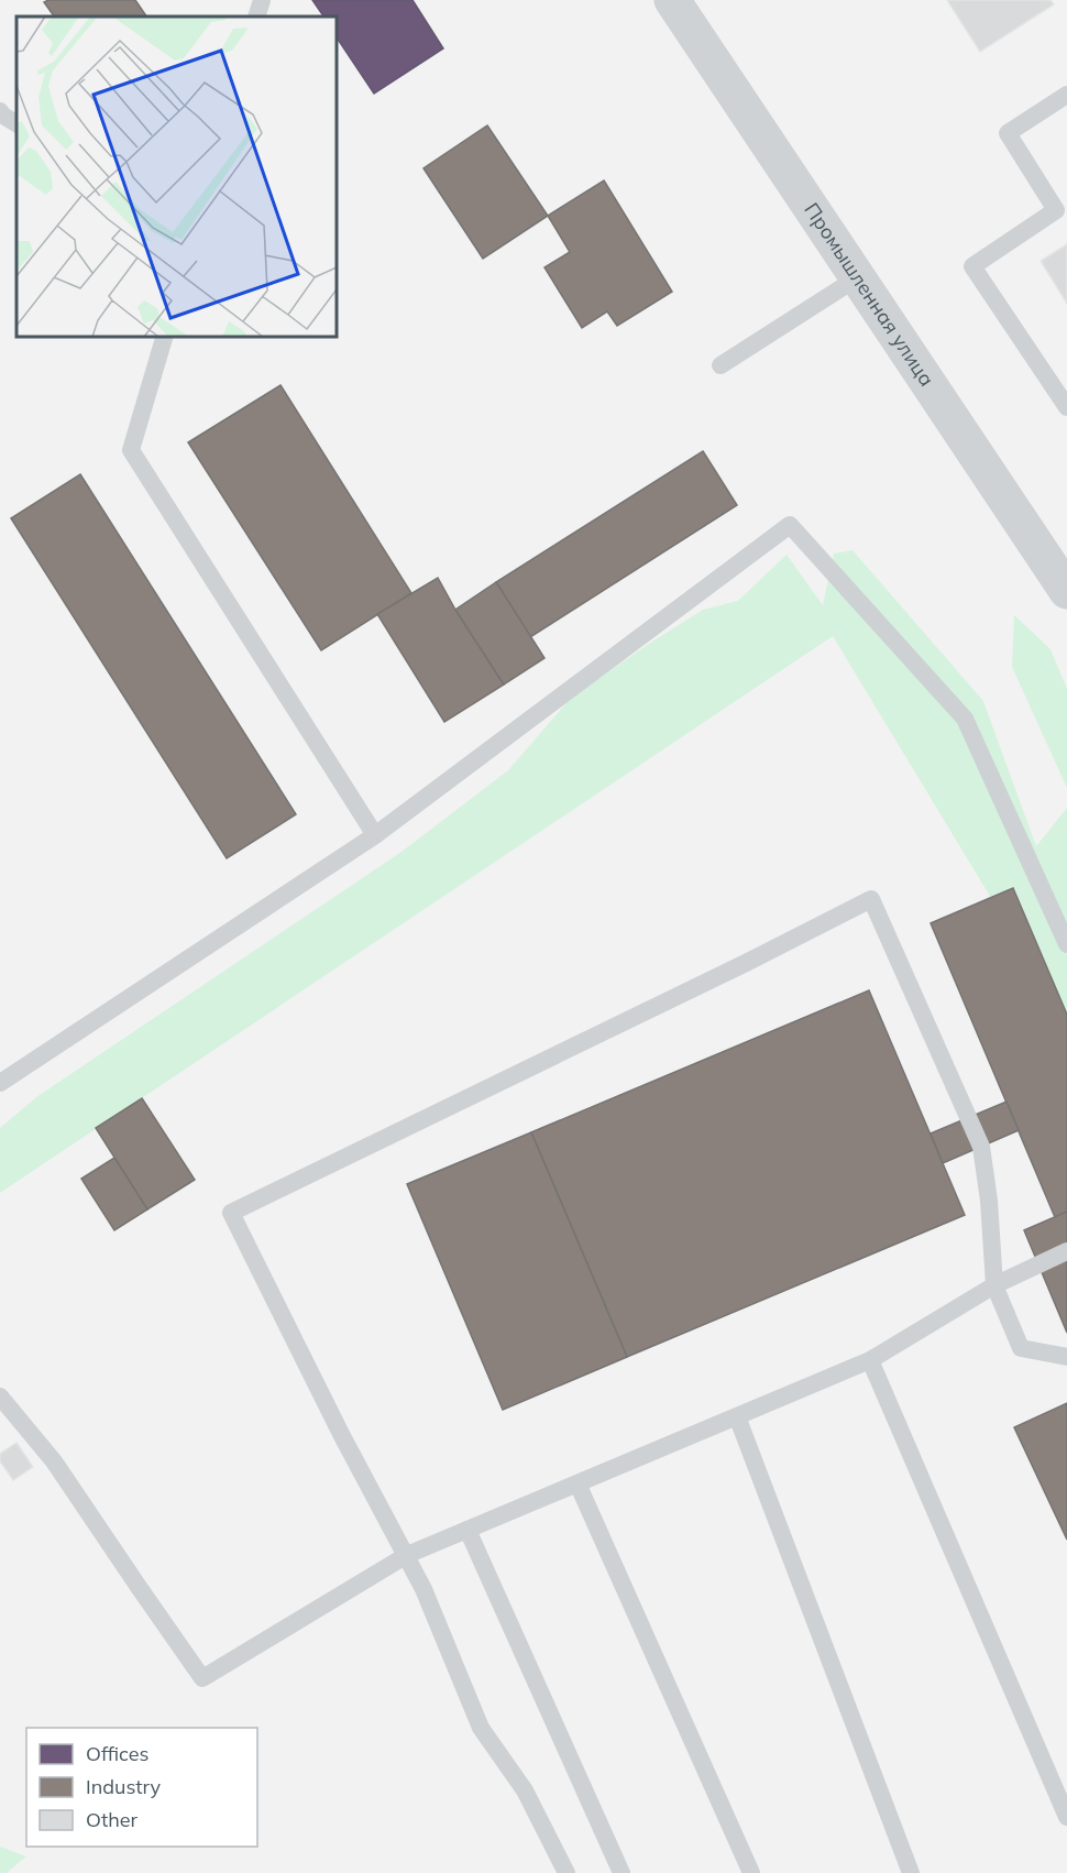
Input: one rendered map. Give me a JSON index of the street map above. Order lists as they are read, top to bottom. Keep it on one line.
{"streets":{"street":["Промышленная улица"]},"legend":["Offices","Industry","Other"]}
